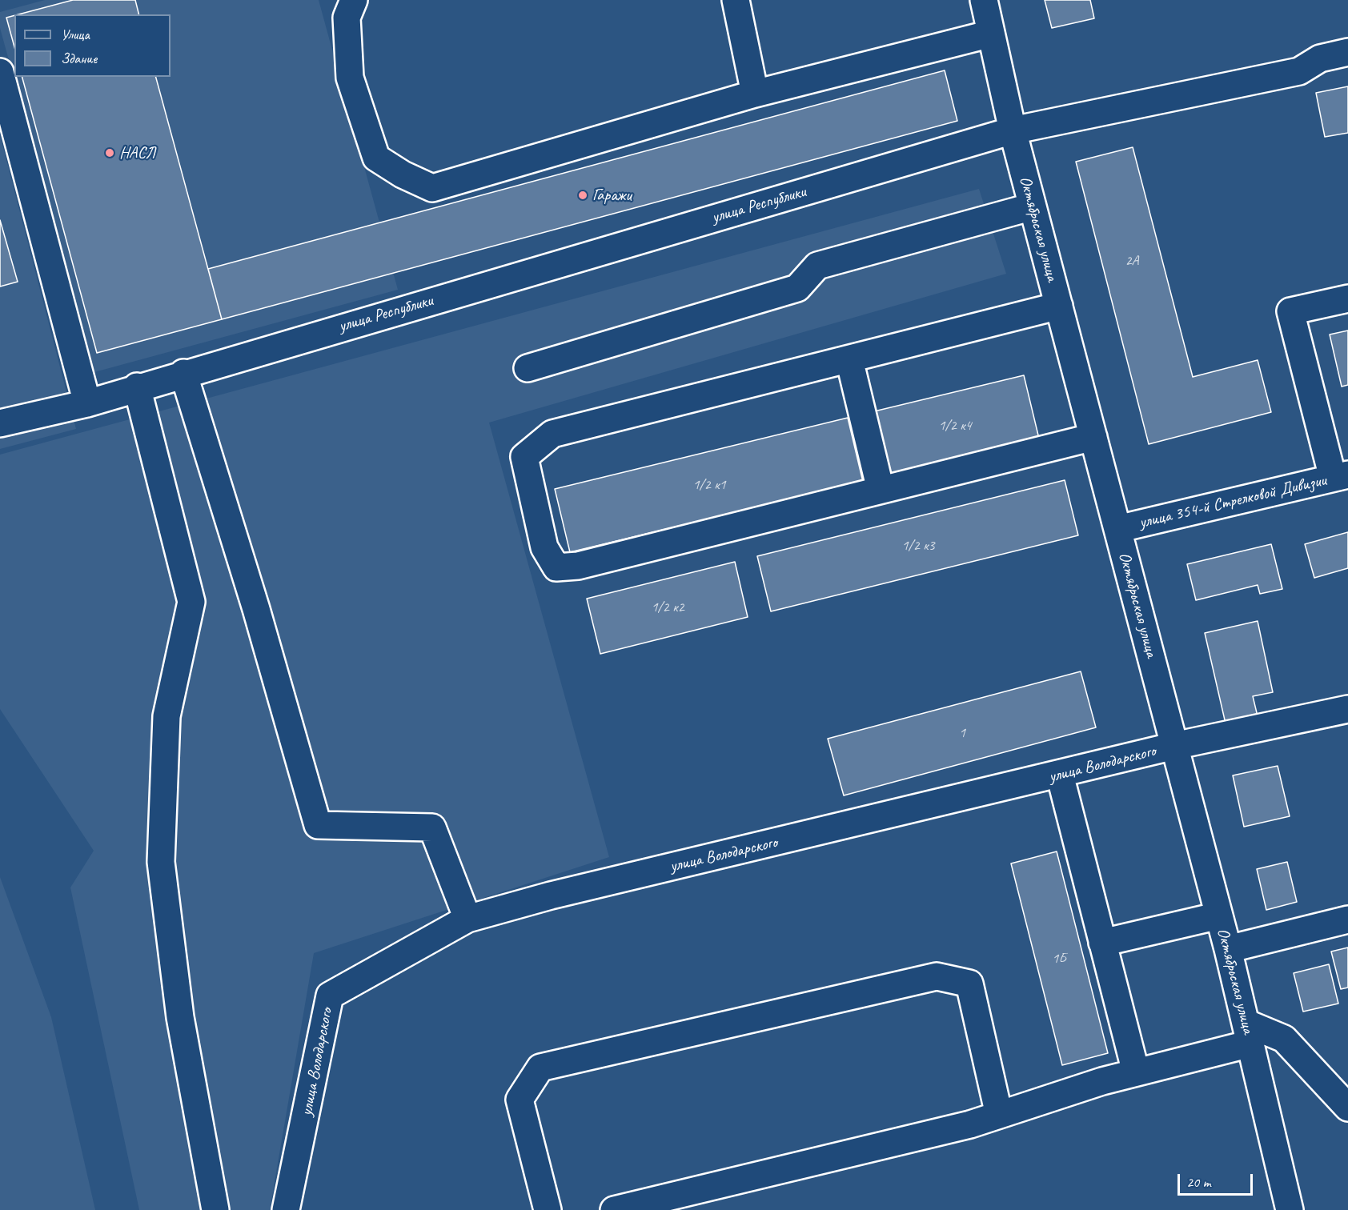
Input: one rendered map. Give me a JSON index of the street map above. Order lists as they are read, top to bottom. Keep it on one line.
{"streets":{"street":["улица Республики","Октябрьская улица","улица 354-й Стрелковой Дивизии","улица Володарского"]},"crossings":[["улица Республики","Октябрьская улица"],["Октябрьская улица","улица 354-й Стрелковой Дивизии"],["Октябрьская улица","улица Володарского"]],"places":["НАСЛ","Гаражи"],"house_numbers":["2А","1/2 к4","1/2 к1","1/2 к3","1/2 к2","1","1Б"],"legend":["Улица","Здание"],"scale_bar":"20 m"}
